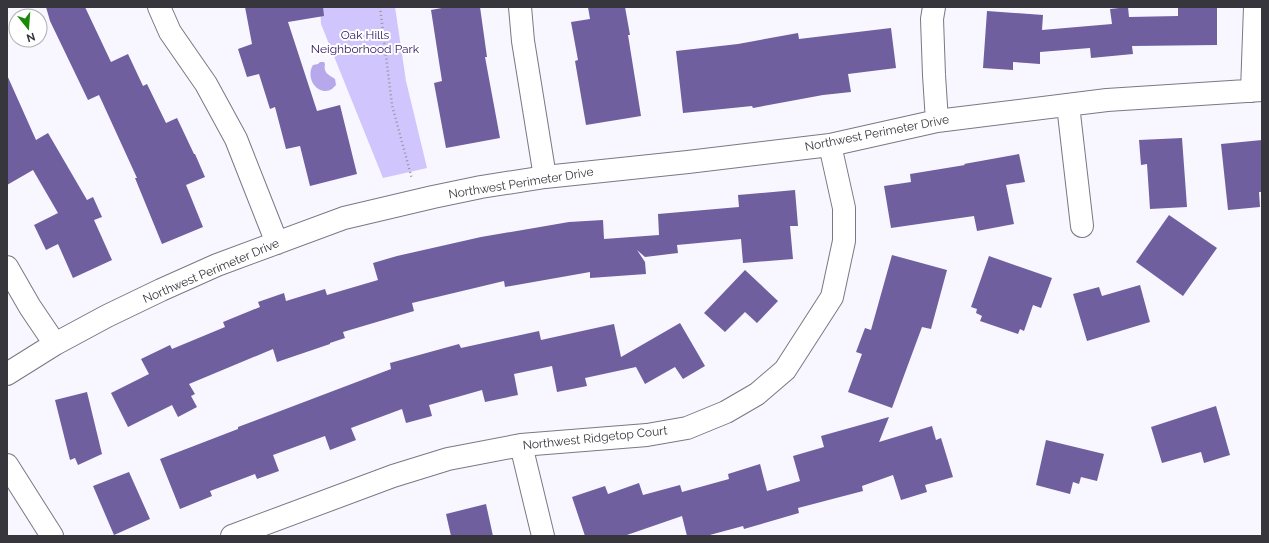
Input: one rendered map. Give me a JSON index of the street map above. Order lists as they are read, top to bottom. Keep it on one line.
{"streets":{"street":["Northwest Perimeter Drive","Northwest Ridgetop Court"]},"crossings":[["Northwest Perimeter Drive","Northwest Ridgetop Court"]],"parks":["Oak Hills Neighborhood Park"],"north":"bottom"}
